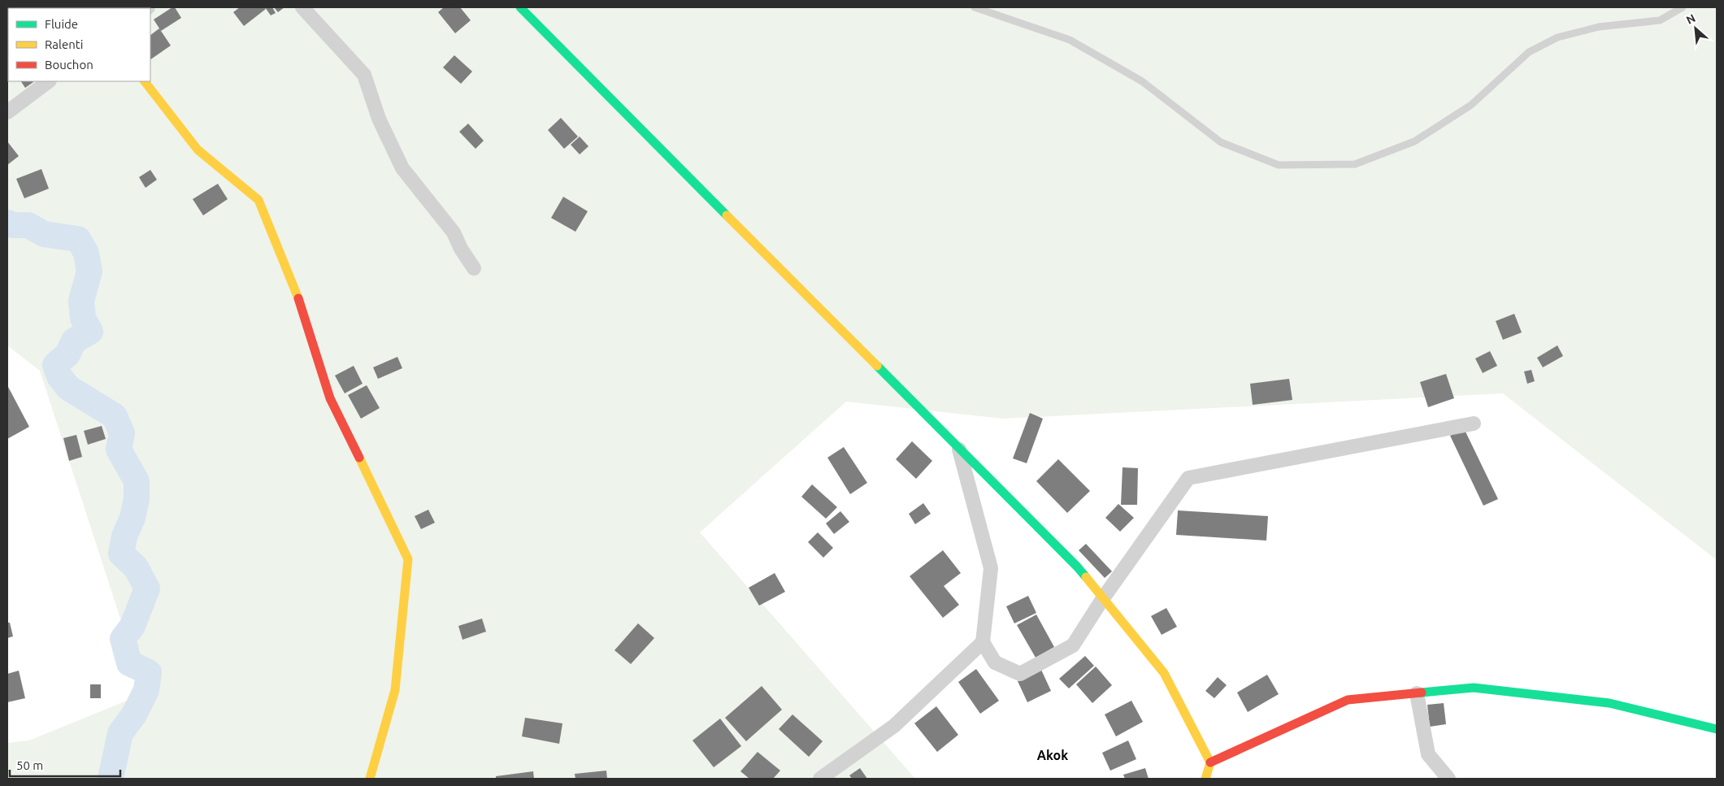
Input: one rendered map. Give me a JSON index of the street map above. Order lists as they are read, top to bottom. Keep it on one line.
{"districts":["Akok"],"legend":["Fluide","Ralenti","Bouchon"],"scale_bar":"50 m","north":"top left"}
